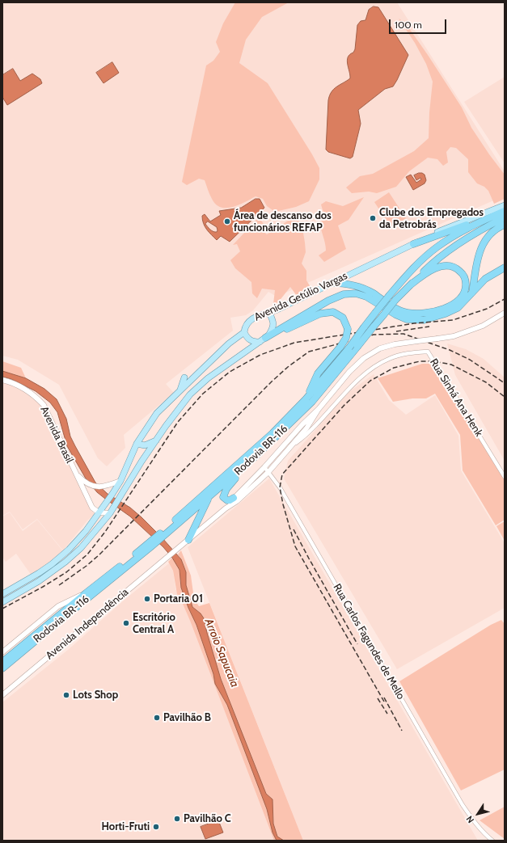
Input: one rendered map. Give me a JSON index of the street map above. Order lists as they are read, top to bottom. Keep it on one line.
{"streets":{"highway":["Rodovia BR-116"],"main road":["Avenida Getúlio Vargas","Avenida Brasil","Avenida Independência"],"street":["Rua Sinhá Ana Henk","Rua Carlos Fagundes de Mello"]},"crossings":[["Avenida Getúlio Vargas","Avenida Brasil"]],"water":["Arroio Sapucaia"],"places":["Clube dos Empregados da Petrobrás","Área de descanso dos funcionários REFAP","Portaria 01","Escritório Central A","Lots Shop","Pavilhão B","Pavilhão C","Horti-Fruti"],"scale_bar":"100 m","north":"bottom left"}
